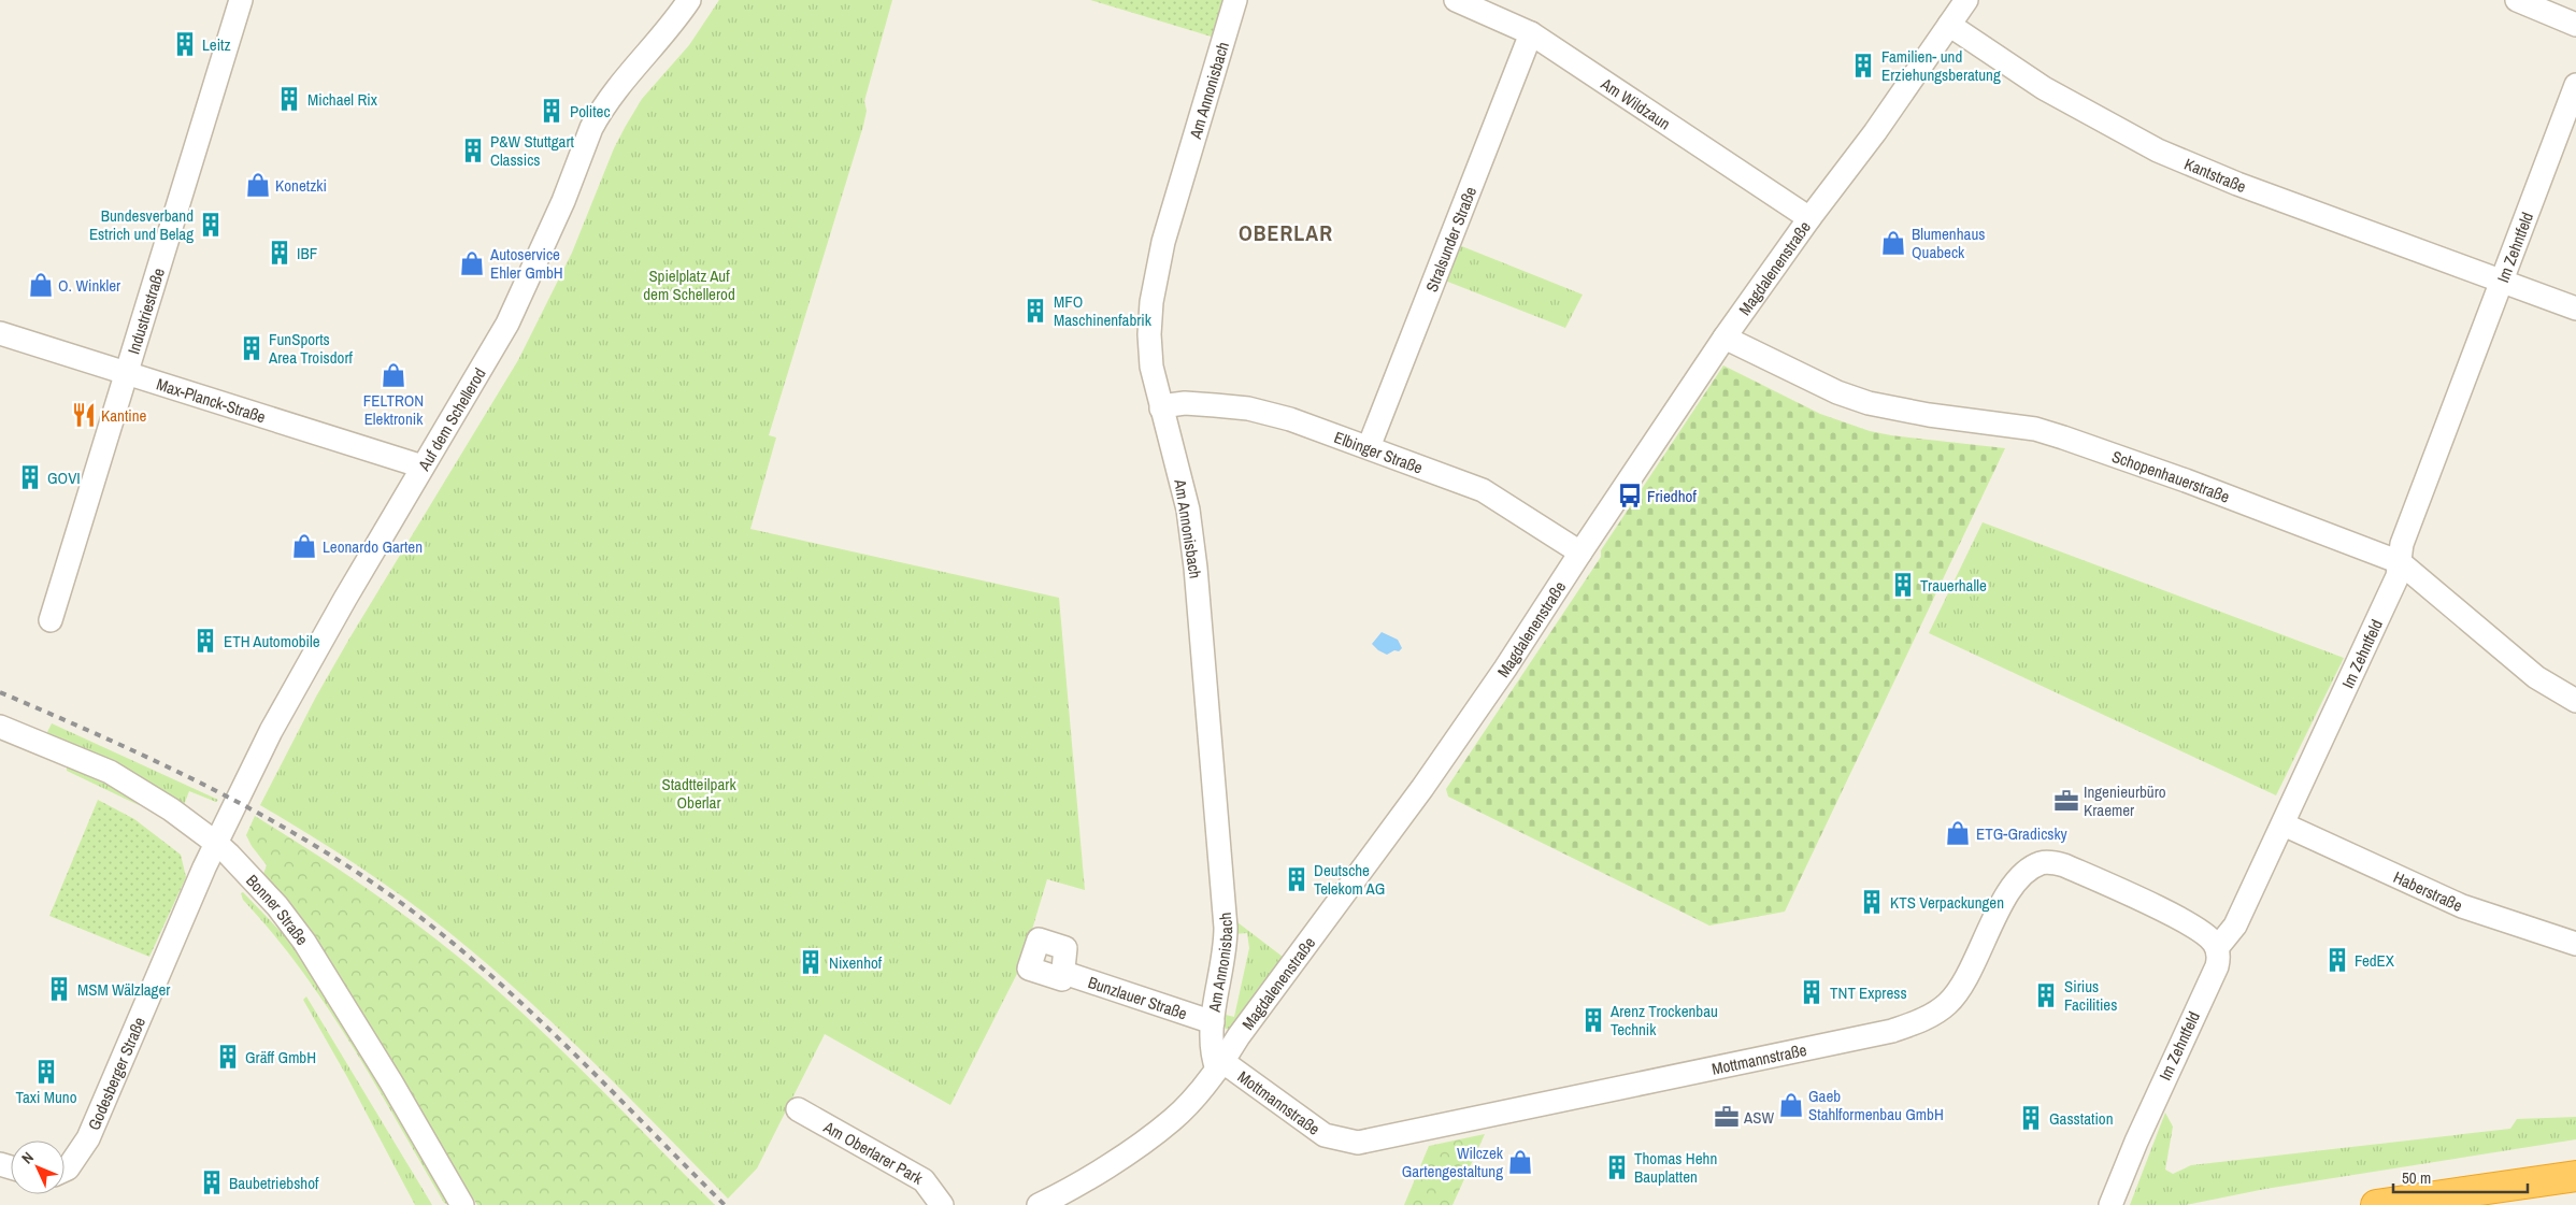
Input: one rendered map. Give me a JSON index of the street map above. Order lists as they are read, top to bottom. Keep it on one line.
{"streets":{"street":["Am Annonisbach","Am Wildzaun","Kantstraße","Stralsunder Straße","Im Zehntfeld","Magdalenenstraße","Industriestraße","Max-Planck-Straße","Auf dem Schellerod","Elbinger Straße","Schopenhauerstraße","Haberstraße","Bonner Straße","Bunzlauer Straße","Mottmannstraße","Godesberger Straße","Am Oberlarer Park"]},"crossings":[["Am Annonisbach","Magdalenenstraße"],["Am Annonisbach","Elbinger Straße"],["Am Annonisbach","Bunzlauer Straße"],["Am Annonisbach","Mottmannstraße"],["Am Wildzaun","Stralsunder Straße"],["Am Wildzaun","Magdalenenstraße"],["Kantstraße","Im Zehntfeld"],["Kantstraße","Magdalenenstraße"],["Stralsunder Straße","Elbinger Straße"],["Im Zehntfeld","Schopenhauerstraße"],["Im Zehntfeld","Haberstraße"],["Im Zehntfeld","Mottmannstraße"],["Magdalenenstraße","Elbinger Straße"],["Magdalenenstraße","Schopenhauerstraße"],["Magdalenenstraße","Mottmannstraße"],["Industriestraße","Max-Planck-Straße"],["Max-Planck-Straße","Auf dem Schellerod"],["Auf dem Schellerod","Bonner Straße"],["Auf dem Schellerod","Godesberger Straße"],["Bonner Straße","Godesberger Straße"]],"districts":["OBERLAR"],"parks":["Spielplatz Auf dem Schellerod","Stadtteilpark Oberlar"],"places":{"building":["Leitz","Familien- und Erziehungsberatung","Michael Rix","Politec","P&W Stuttgart Classics","Bundesverband Estrich und Belag","IBF","MFO Maschinenfabrik","FunSports Area Troisdorf","GOVI","Trauerhalle","ETH Automobile","Deutsche Telekom AG","KTS Verpackungen","FedEX","Nixenhof","MSM Wälzlager","TNT Express","Sirius Facilities","Arenz Trockenbau Technik","Gräff GmbH","Taxi Muno","Gasstation","Thomas Hehn Bauplatten","Baubetriebshof"],"shop":["Konetzki","Blumenhaus Quabeck","Autoservice Ehler GmbH","O. Winkler","FELTRON Elektronik","Leonardo Garten","ETG-Gradicsky","Gaeb Stahlformenbau GmbH","Wilczek Gartengestaltung"],"restaurant":["Kantine"],"bus stop":["Friedhof"],"office":["Ingenieurbüro Kraemer","ASW"]},"scale_bar":"50 m","north":"top left"}
